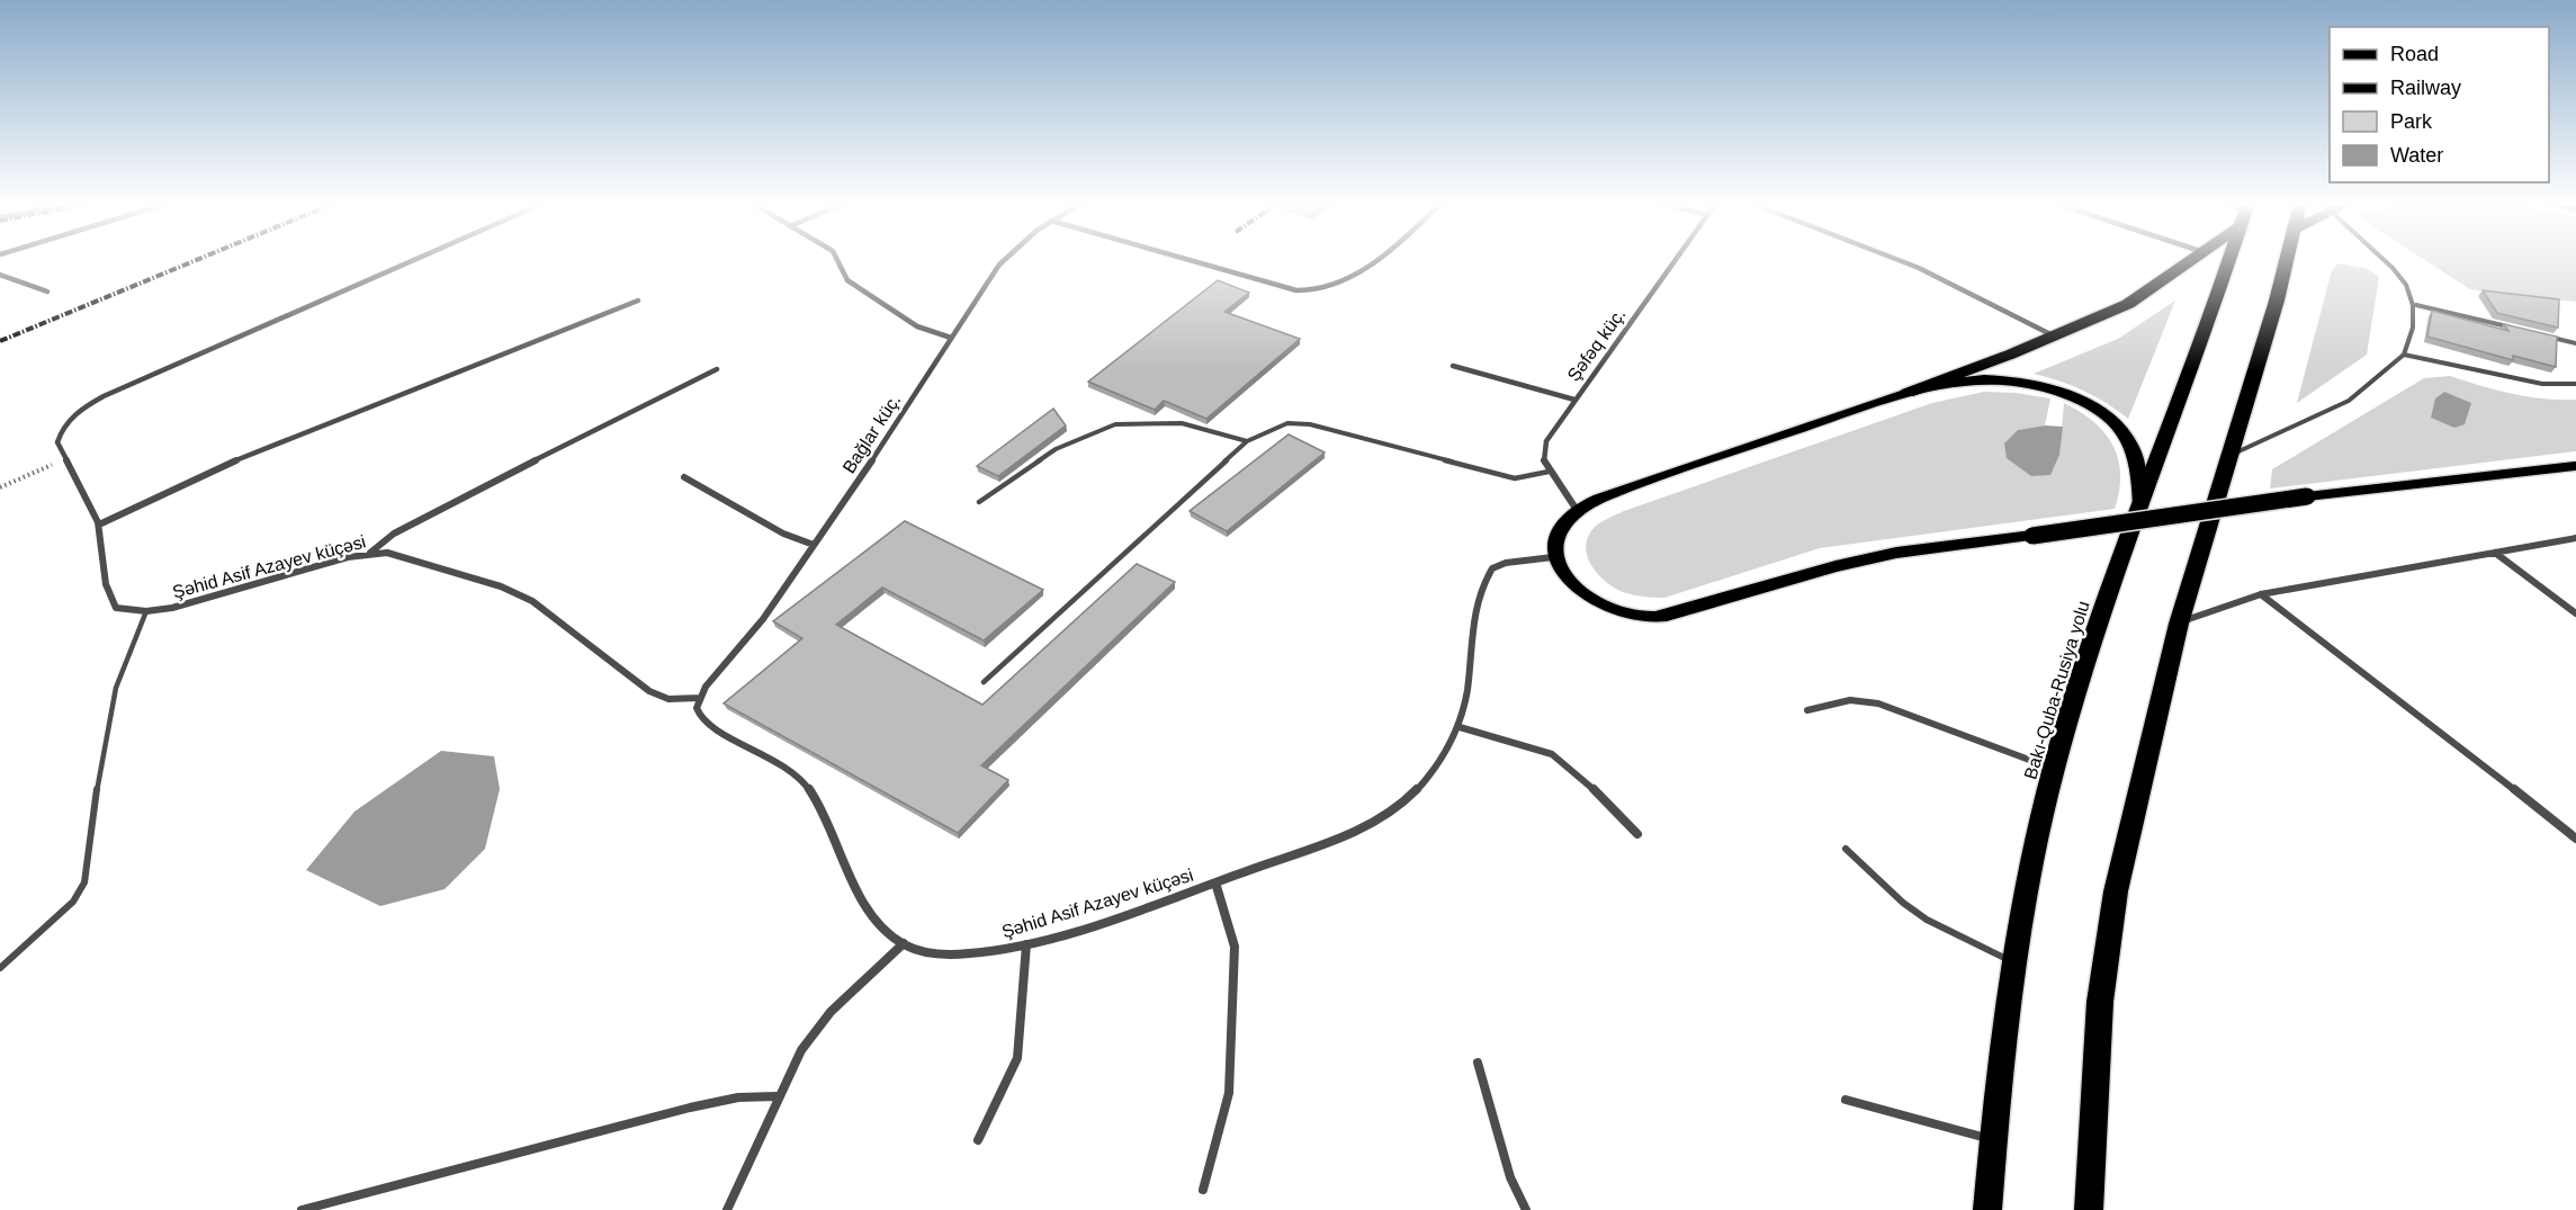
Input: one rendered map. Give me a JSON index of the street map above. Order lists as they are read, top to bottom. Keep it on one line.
{"streets":{"highway":["Bakı-Quba-Rusiya yolu"],"street":["Şəfəq küç.","Bağlar küç.","Şəhid Asif Azayev küçəsi"]},"crossings":[["Bağlar küç.","Şəhid Asif Azayev küçəsi"]],"legend":["Road","Railway","Park","Water"]}
